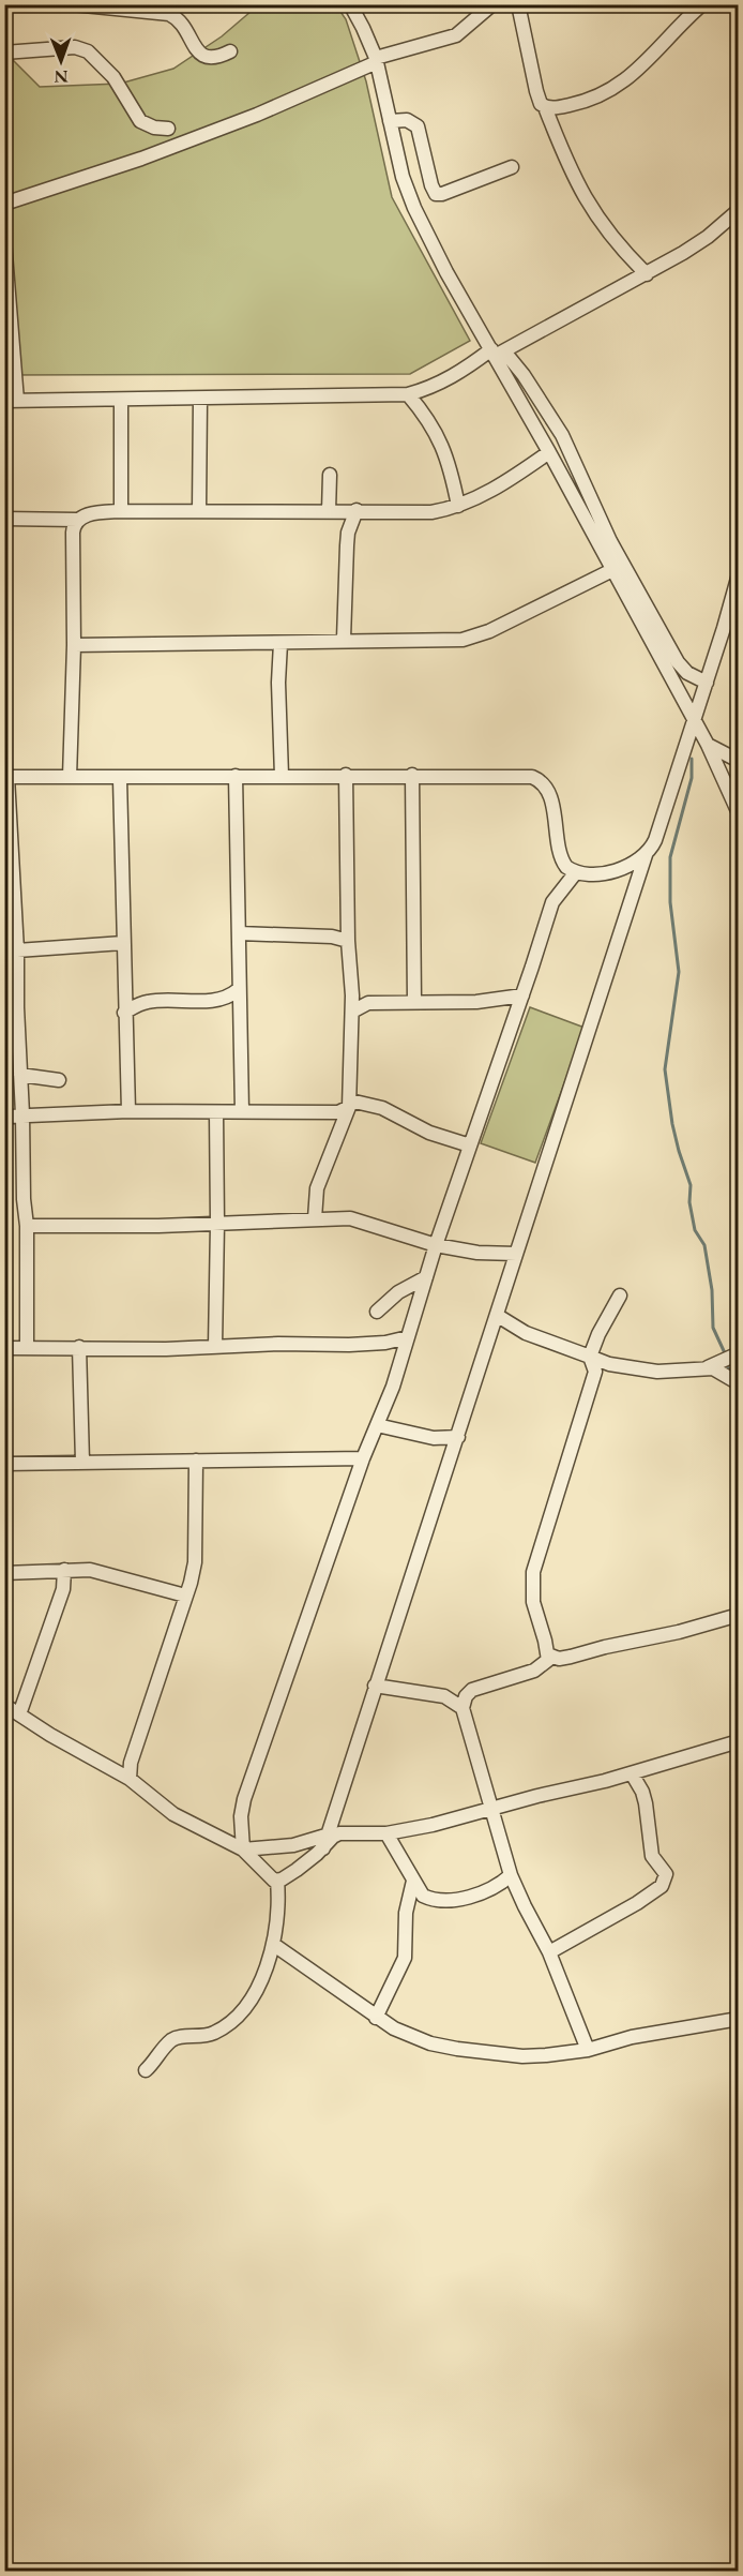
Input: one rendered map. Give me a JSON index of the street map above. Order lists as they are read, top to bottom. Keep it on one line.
{"north":"bottom"}
